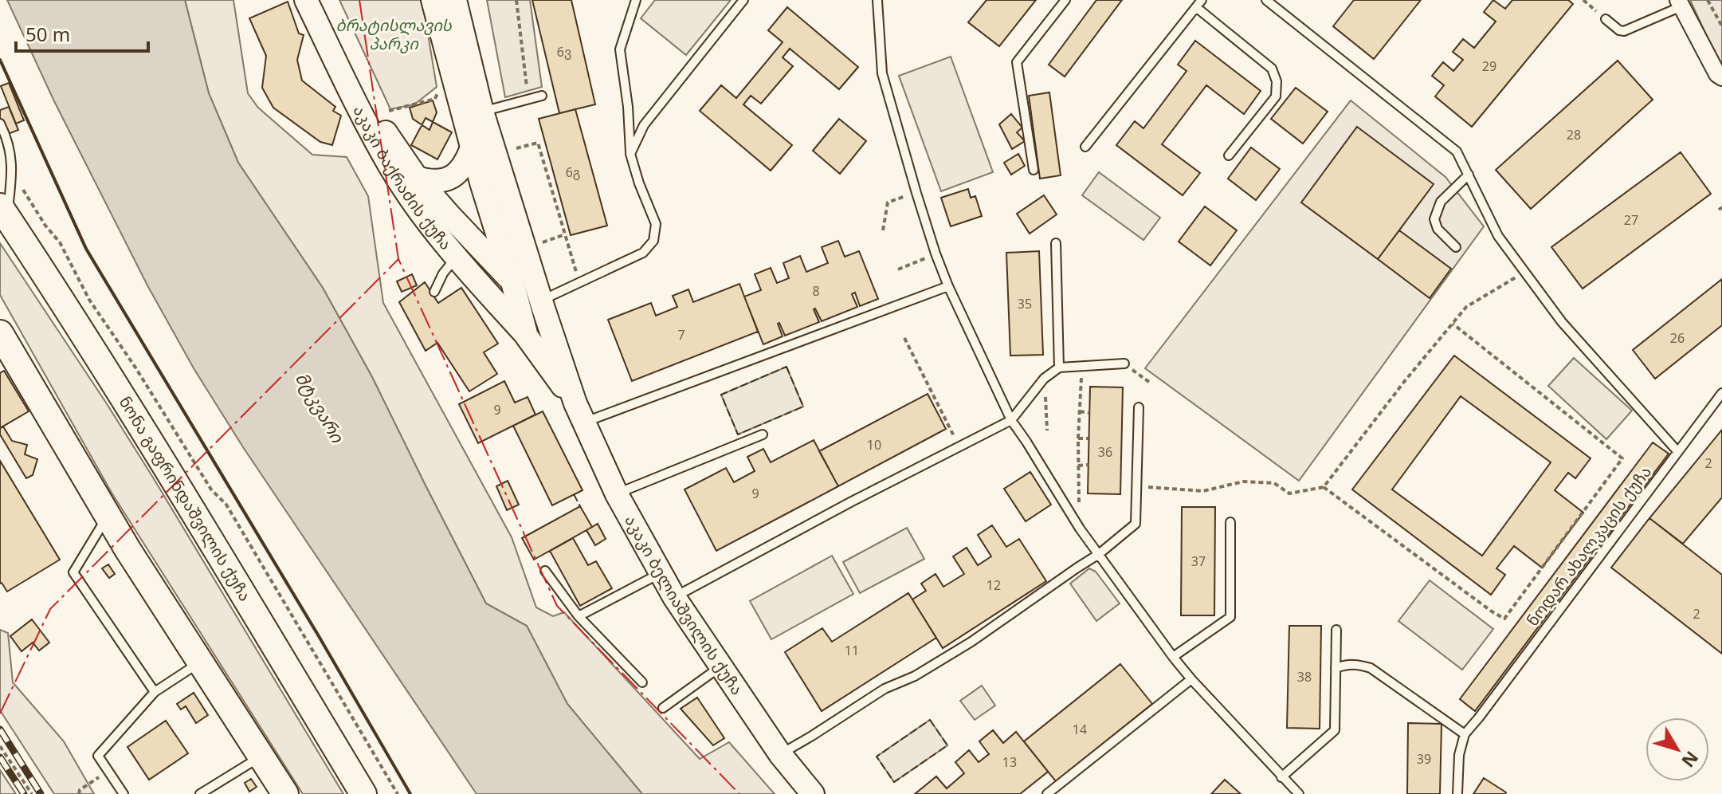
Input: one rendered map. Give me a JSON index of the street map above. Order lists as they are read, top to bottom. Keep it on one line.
{"streets":{"main road":["აკაკი ბაქრაძის ქუჩა","ნონა გაფრინდაშვილის ქუჩა","აკაკი ბელიაშვილის ქუჩა"],"lane":["ნოდარ ახალკაცის ქუჩა"]},"crossings":[["აკაკი ბაქრაძის ქუჩა","აკაკი ბელიაშვილის ქუჩა"]],"water":["მტკვარი"],"parks":["ბრატისლავის პარკი"],"house_numbers":["6ვ","29","28","6გ","27","8","35","7","26","9","10","36","2","9","37","12","2","11","38","14","39","13"],"scale_bar":"50 m","north":"bottom right"}
